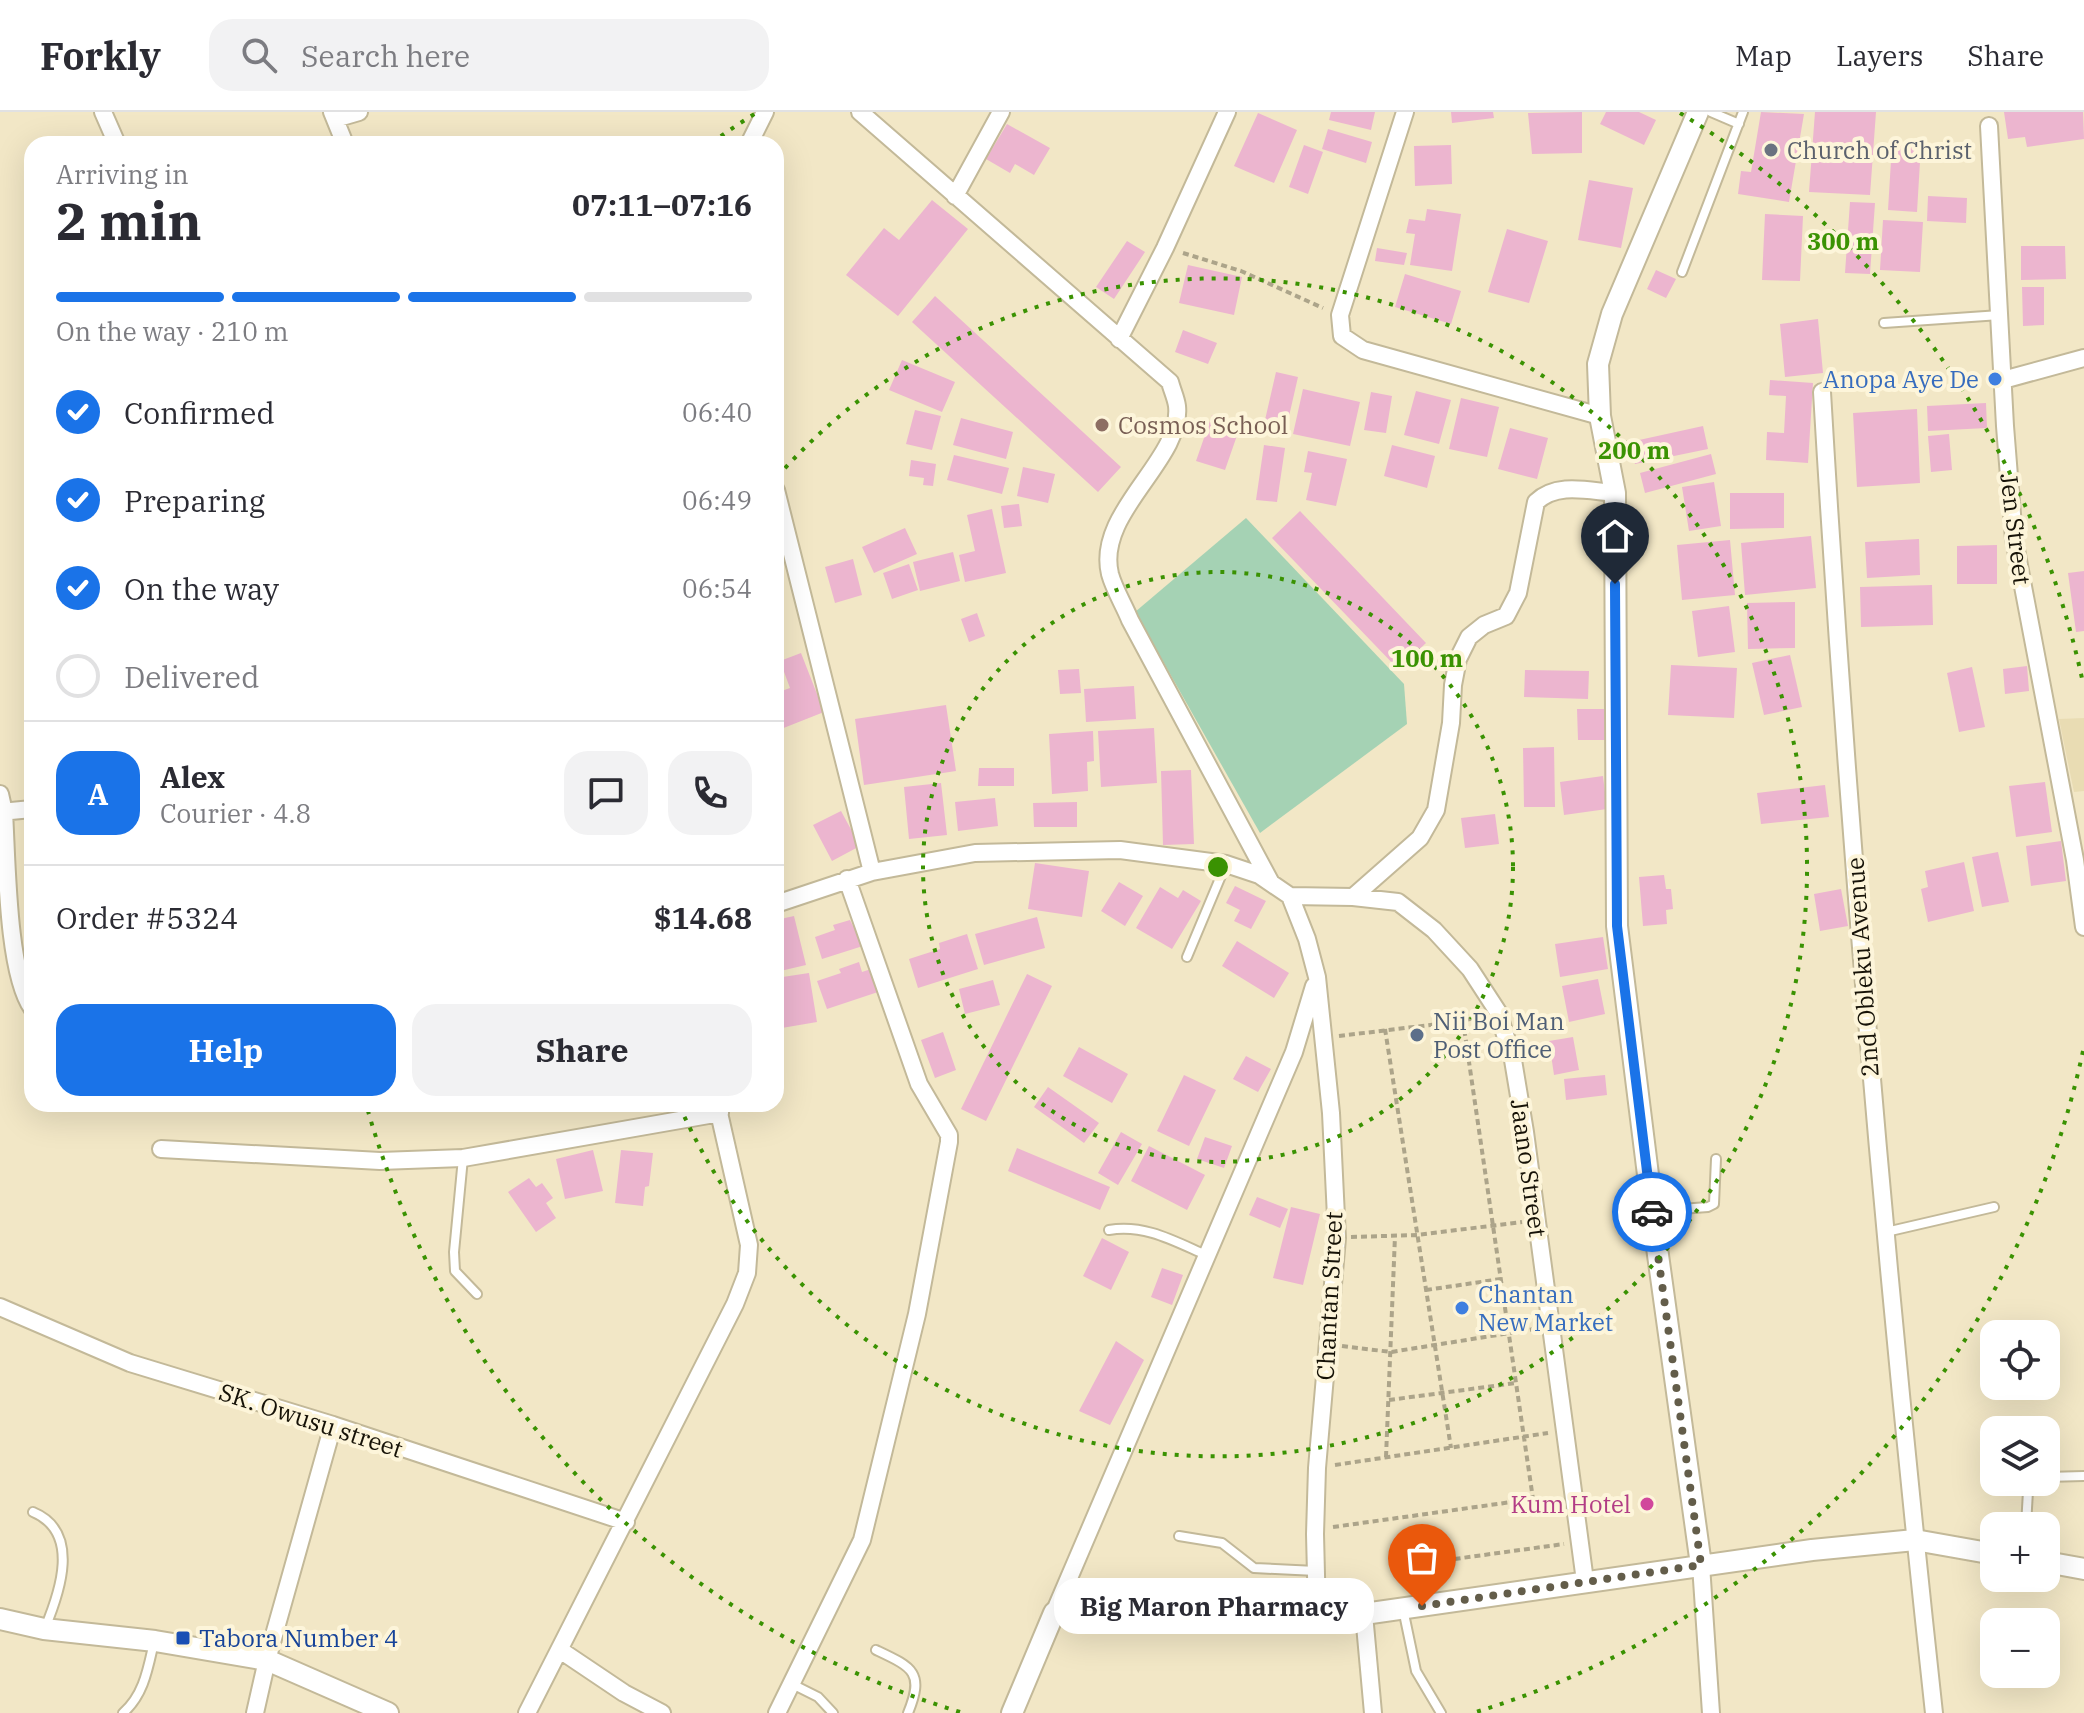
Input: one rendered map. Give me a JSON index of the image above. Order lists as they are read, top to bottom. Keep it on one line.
{"streets":{"street":["Jen Street","2nd Obleku Avenue","Jaano Street","Chantan Street","SK. Owusu street"]},"crossings":[["Jaano Street","Chantan Street"]],"places":{"other":["Church of Christ","Anopa Aye De","Cosmos School","Nii Boi Man Post Office","Chantan New Market","Kum Hotel","Big Maron Pharmacy"],"transit":["Tabora Number 4"]},"page":{"header":"Forkly","search":"Search here","nav":["Map","Layers","Share"],"heading":["2 min","Arriving in","07:11–07:16"],"panel":["Alex","Courier · 4.8","Order #5324","$14.68"],"bar":"On the way · 210 m","list":[["Confirmed","06:40"],["Preparing","06:49"],["On the way","06:54"],"Delivered"],"round":"A","buttons":["Help","Share"],"map_buttons":["+","−"],"bubble":"Big Maron Pharmacy"},"rings":["300 m","200 m","100 m"]}
